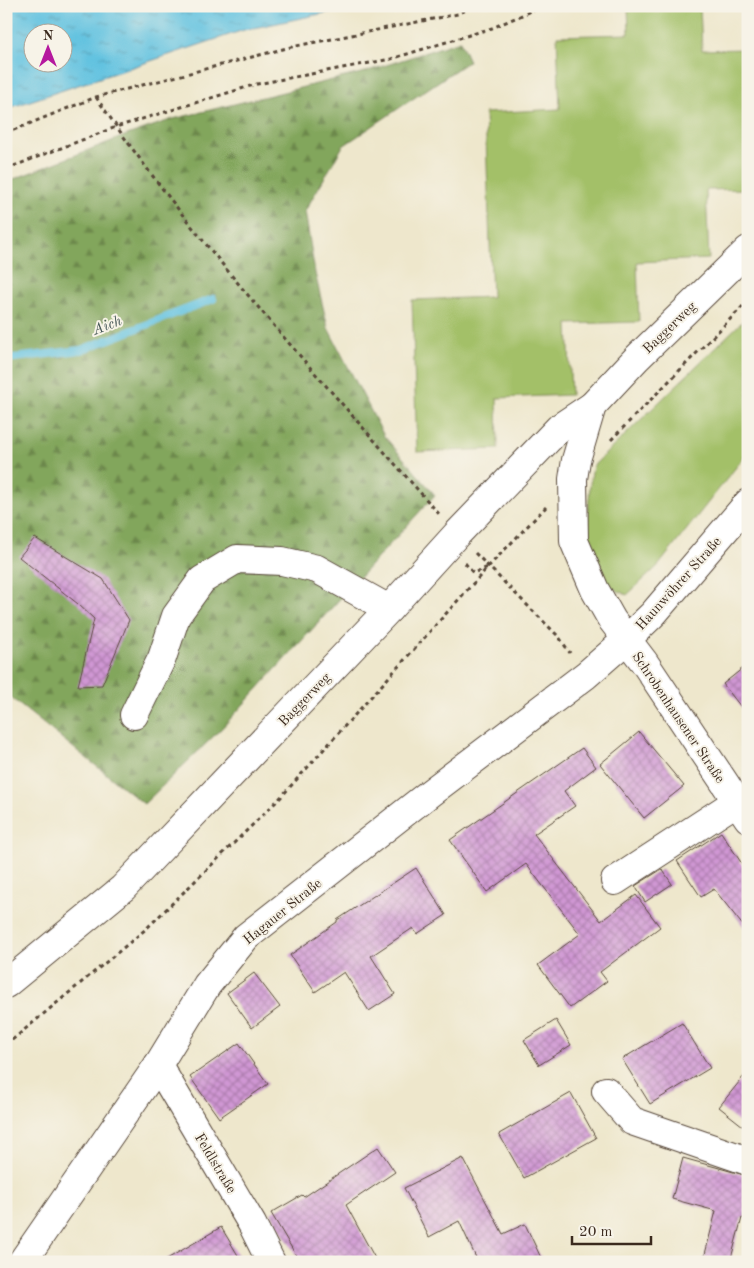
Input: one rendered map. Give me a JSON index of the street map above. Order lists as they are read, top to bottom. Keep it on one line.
{"streets":{"street":["Baggerweg","Haunwöhrer Straße","Schrobenhausener Straße","Hagauer Straße","Feldlstraße"]},"crossings":[["Baggerweg","Haunwöhrer Straße"],["Baggerweg","Schrobenhausener Straße"],["Baggerweg","Hagauer Straße"],["Haunwöhrer Straße","Schrobenhausener Straße"],["Haunwöhrer Straße","Hagauer Straße"],["Schrobenhausener Straße","Hagauer Straße"],["Hagauer Straße","Feldlstraße"]],"water":["Aich"],"scale_bar":"20 m","north":"top"}
